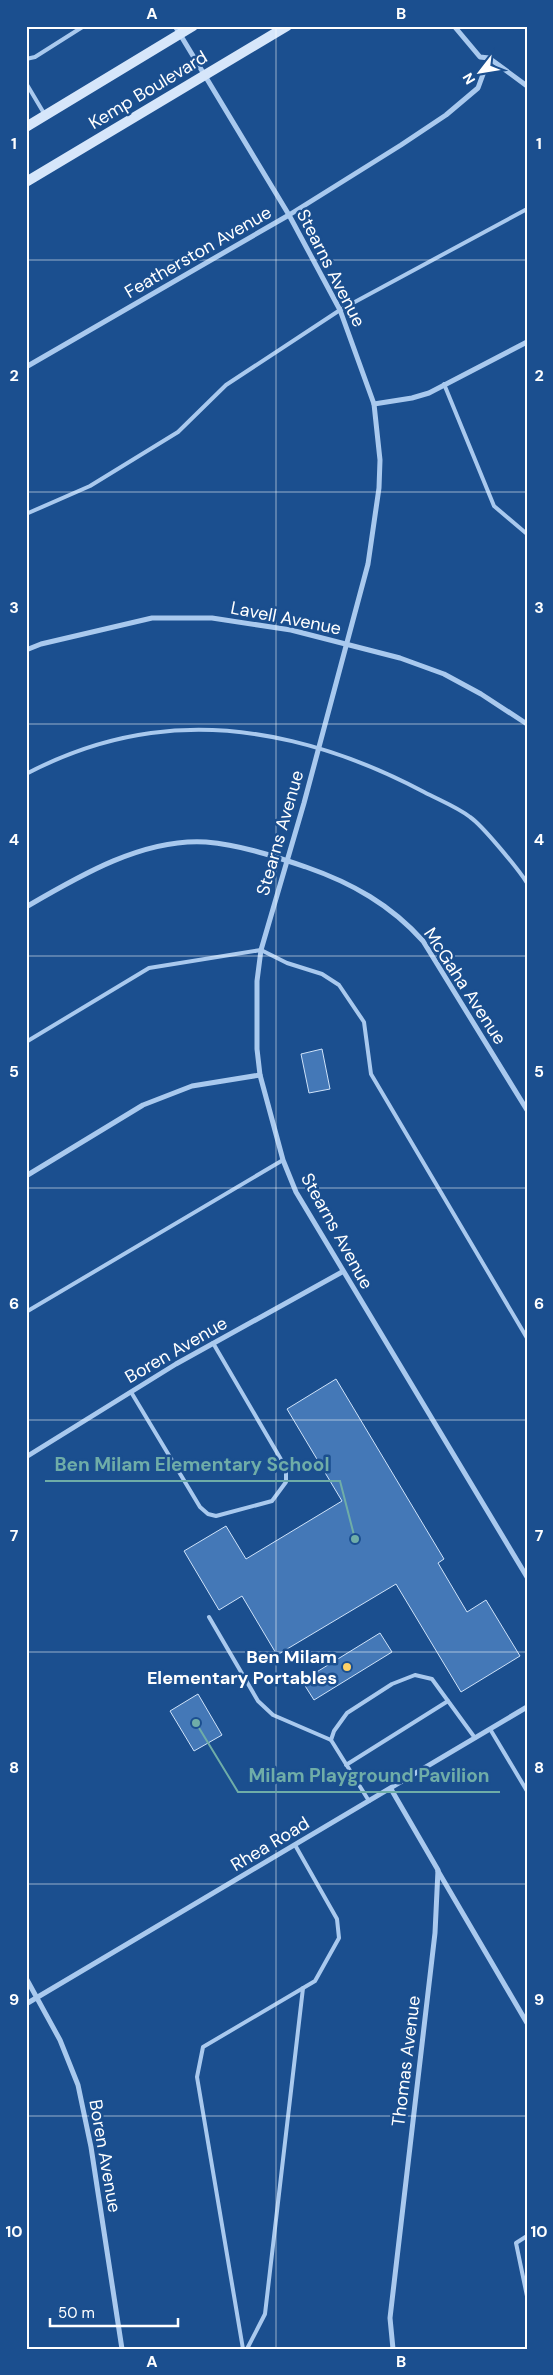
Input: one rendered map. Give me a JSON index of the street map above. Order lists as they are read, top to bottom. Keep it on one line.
{"streets":{"main road":["Kemp Boulevard"],"street":["Featherston Avenue","Stearns Avenue","Lavell Avenue","McGaha Avenue","Boren Avenue","Rhea Road","Thomas Avenue"]},"crossings":[["Kemp Boulevard","Stearns Avenue"],["Featherston Avenue","Stearns Avenue"],["Stearns Avenue","Lavell Avenue"],["Stearns Avenue","McGaha Avenue"],["Stearns Avenue","Boren Avenue"],["Boren Avenue","Rhea Road"]],"places":["Ben Milam Elementary School","Ben Milam Elementary Portables","Milam Playground Pavilion"],"scale_bar":"50 m","north":"bottom left","grid":{"columns":["A","B"],"rows":["1","2","3","4","5","6","7","8","9","10"]}}
